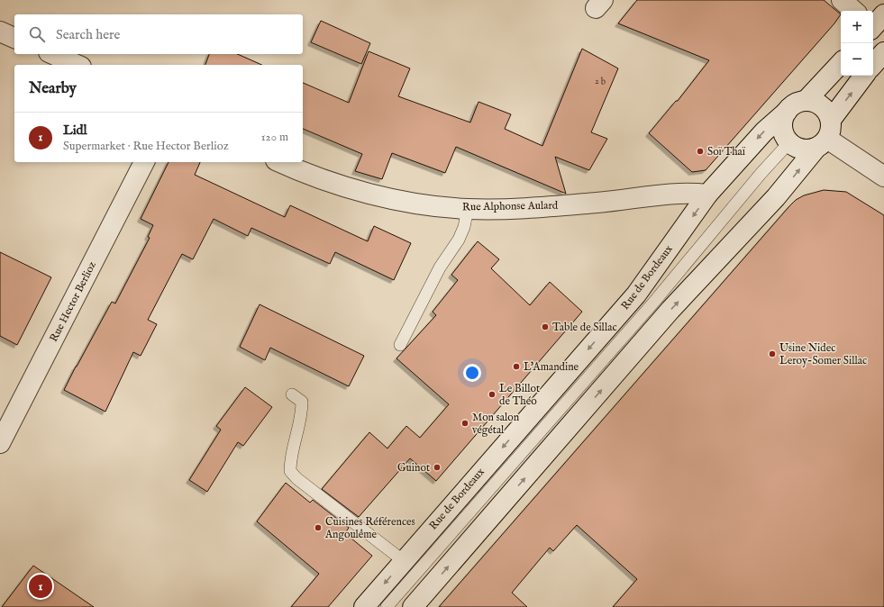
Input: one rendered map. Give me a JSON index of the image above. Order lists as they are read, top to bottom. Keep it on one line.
{"streets":{"main road":["Rue Alphonse Aulard","Rue de Bordeaux","Rue Hector Berlioz"]},"crossings":[["Rue Alphonse Aulard","Rue de Bordeaux"]],"places":["Soï Thaï","Table de Sillac","Usine Nidec Leroy-Somer Sillac","L'Amandine","Le Billot de Théo","Mon salon végétal","Guinot","Cuisines Références Angoulême"],"house_numbers":["2 b"],"page":{"map_buttons":["+","−"],"search":"Search here","heading":"Nearby","list":[{"mark":"1","name":"Lidl","note":"Supermarket · Rue Hector Berlioz","value":"120 m"}],"pins":"1"}}
